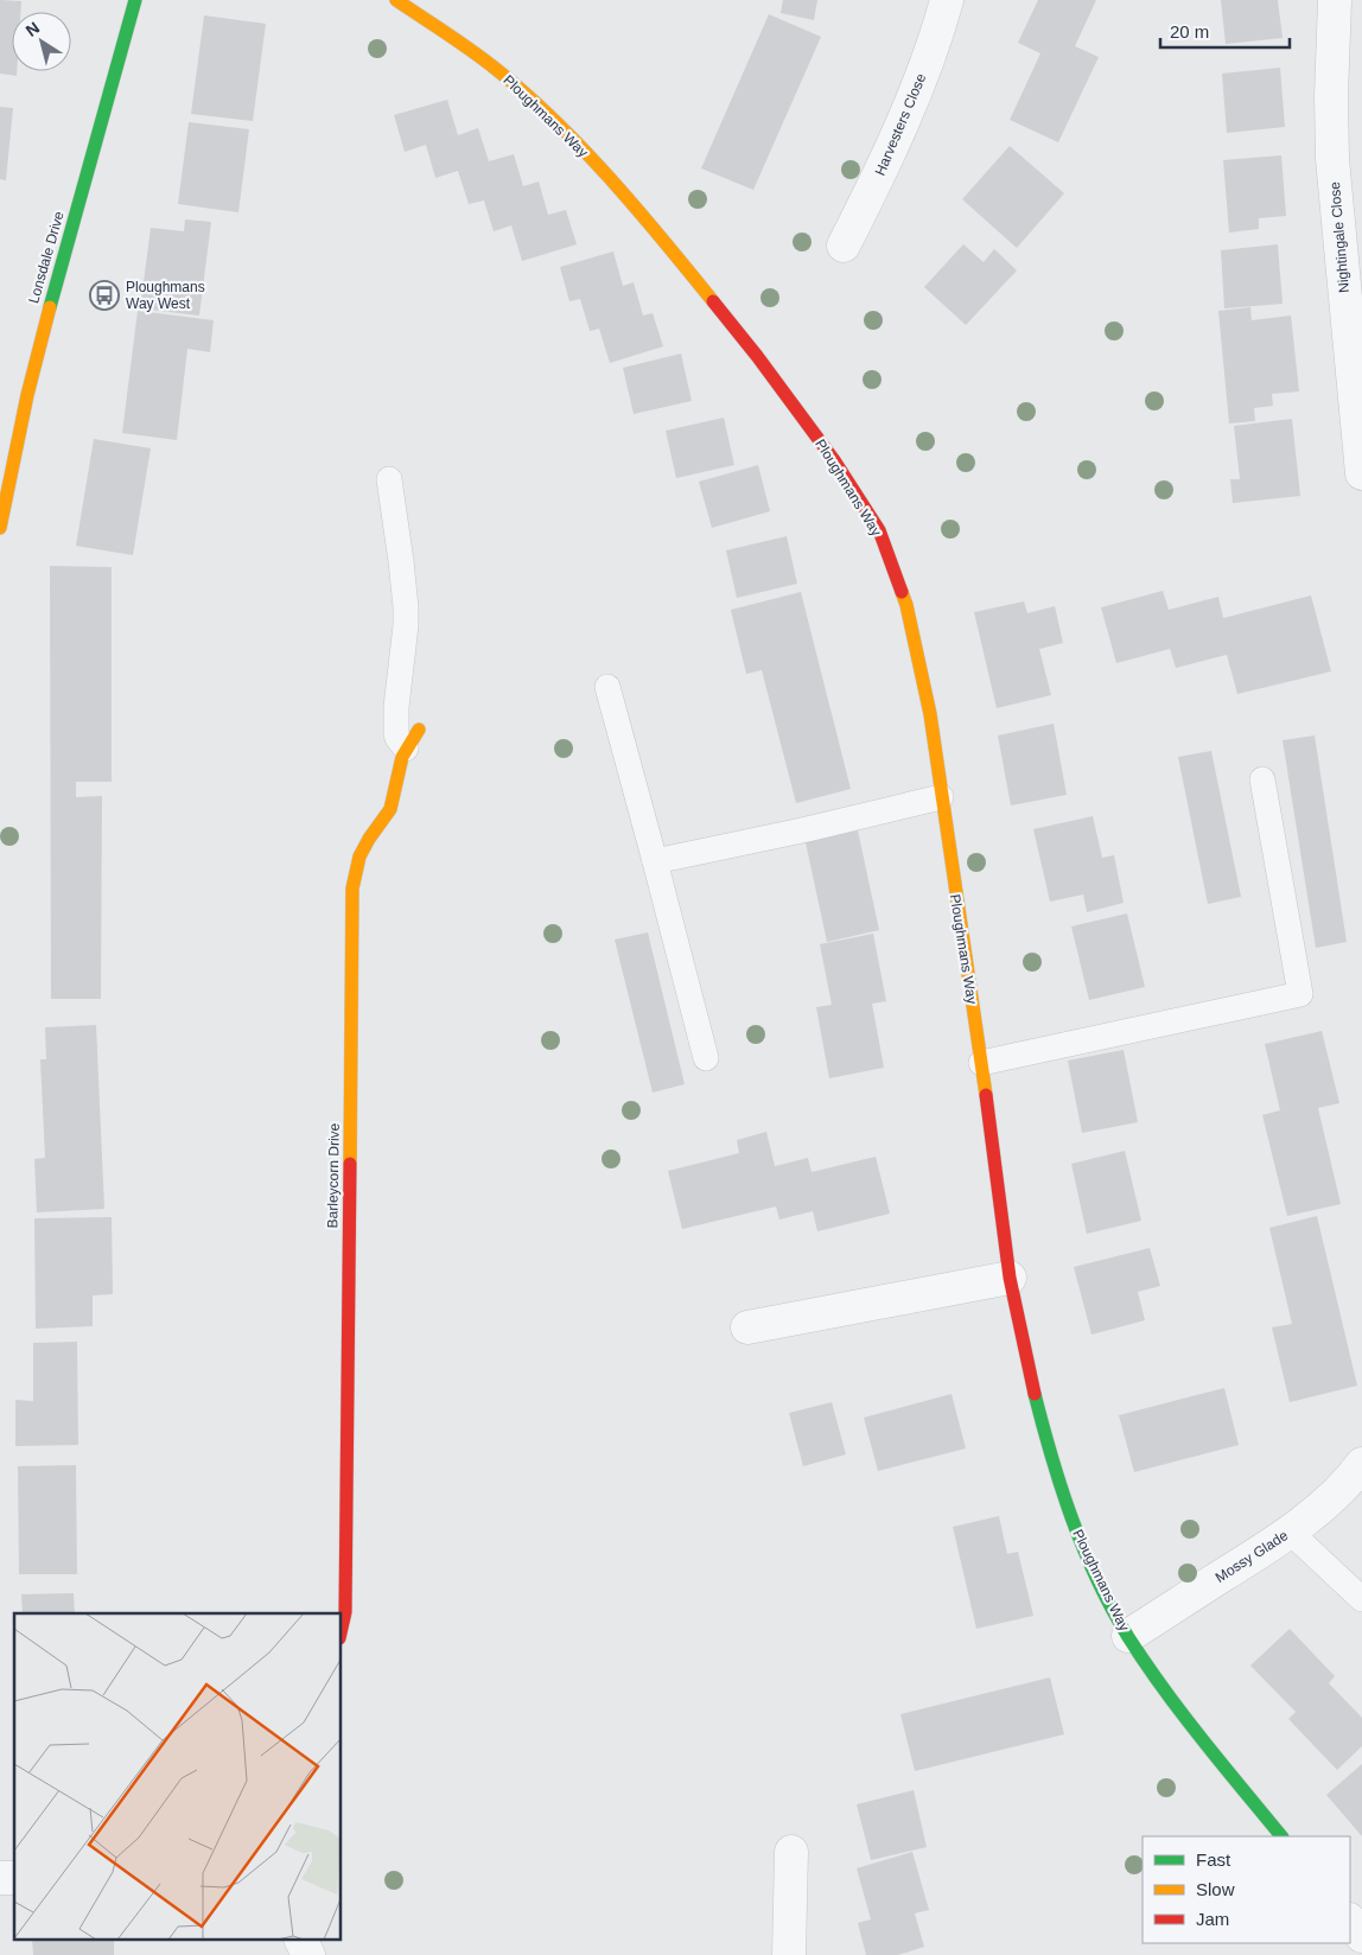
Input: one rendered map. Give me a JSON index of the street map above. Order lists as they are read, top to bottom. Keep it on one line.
{"streets":{"street":["Ploughmans Way","Harvesters Close","Nightingale Close","Lonsdale Drive","Barleycorn Drive","Mossy Glade"]},"crossings":[["Ploughmans Way","Mossy Glade"]],"places":{"bus stop":["Ploughmans Way West"]},"legend":["Fast","Slow","Jam"],"scale_bar":"20 m","north":"top left"}
